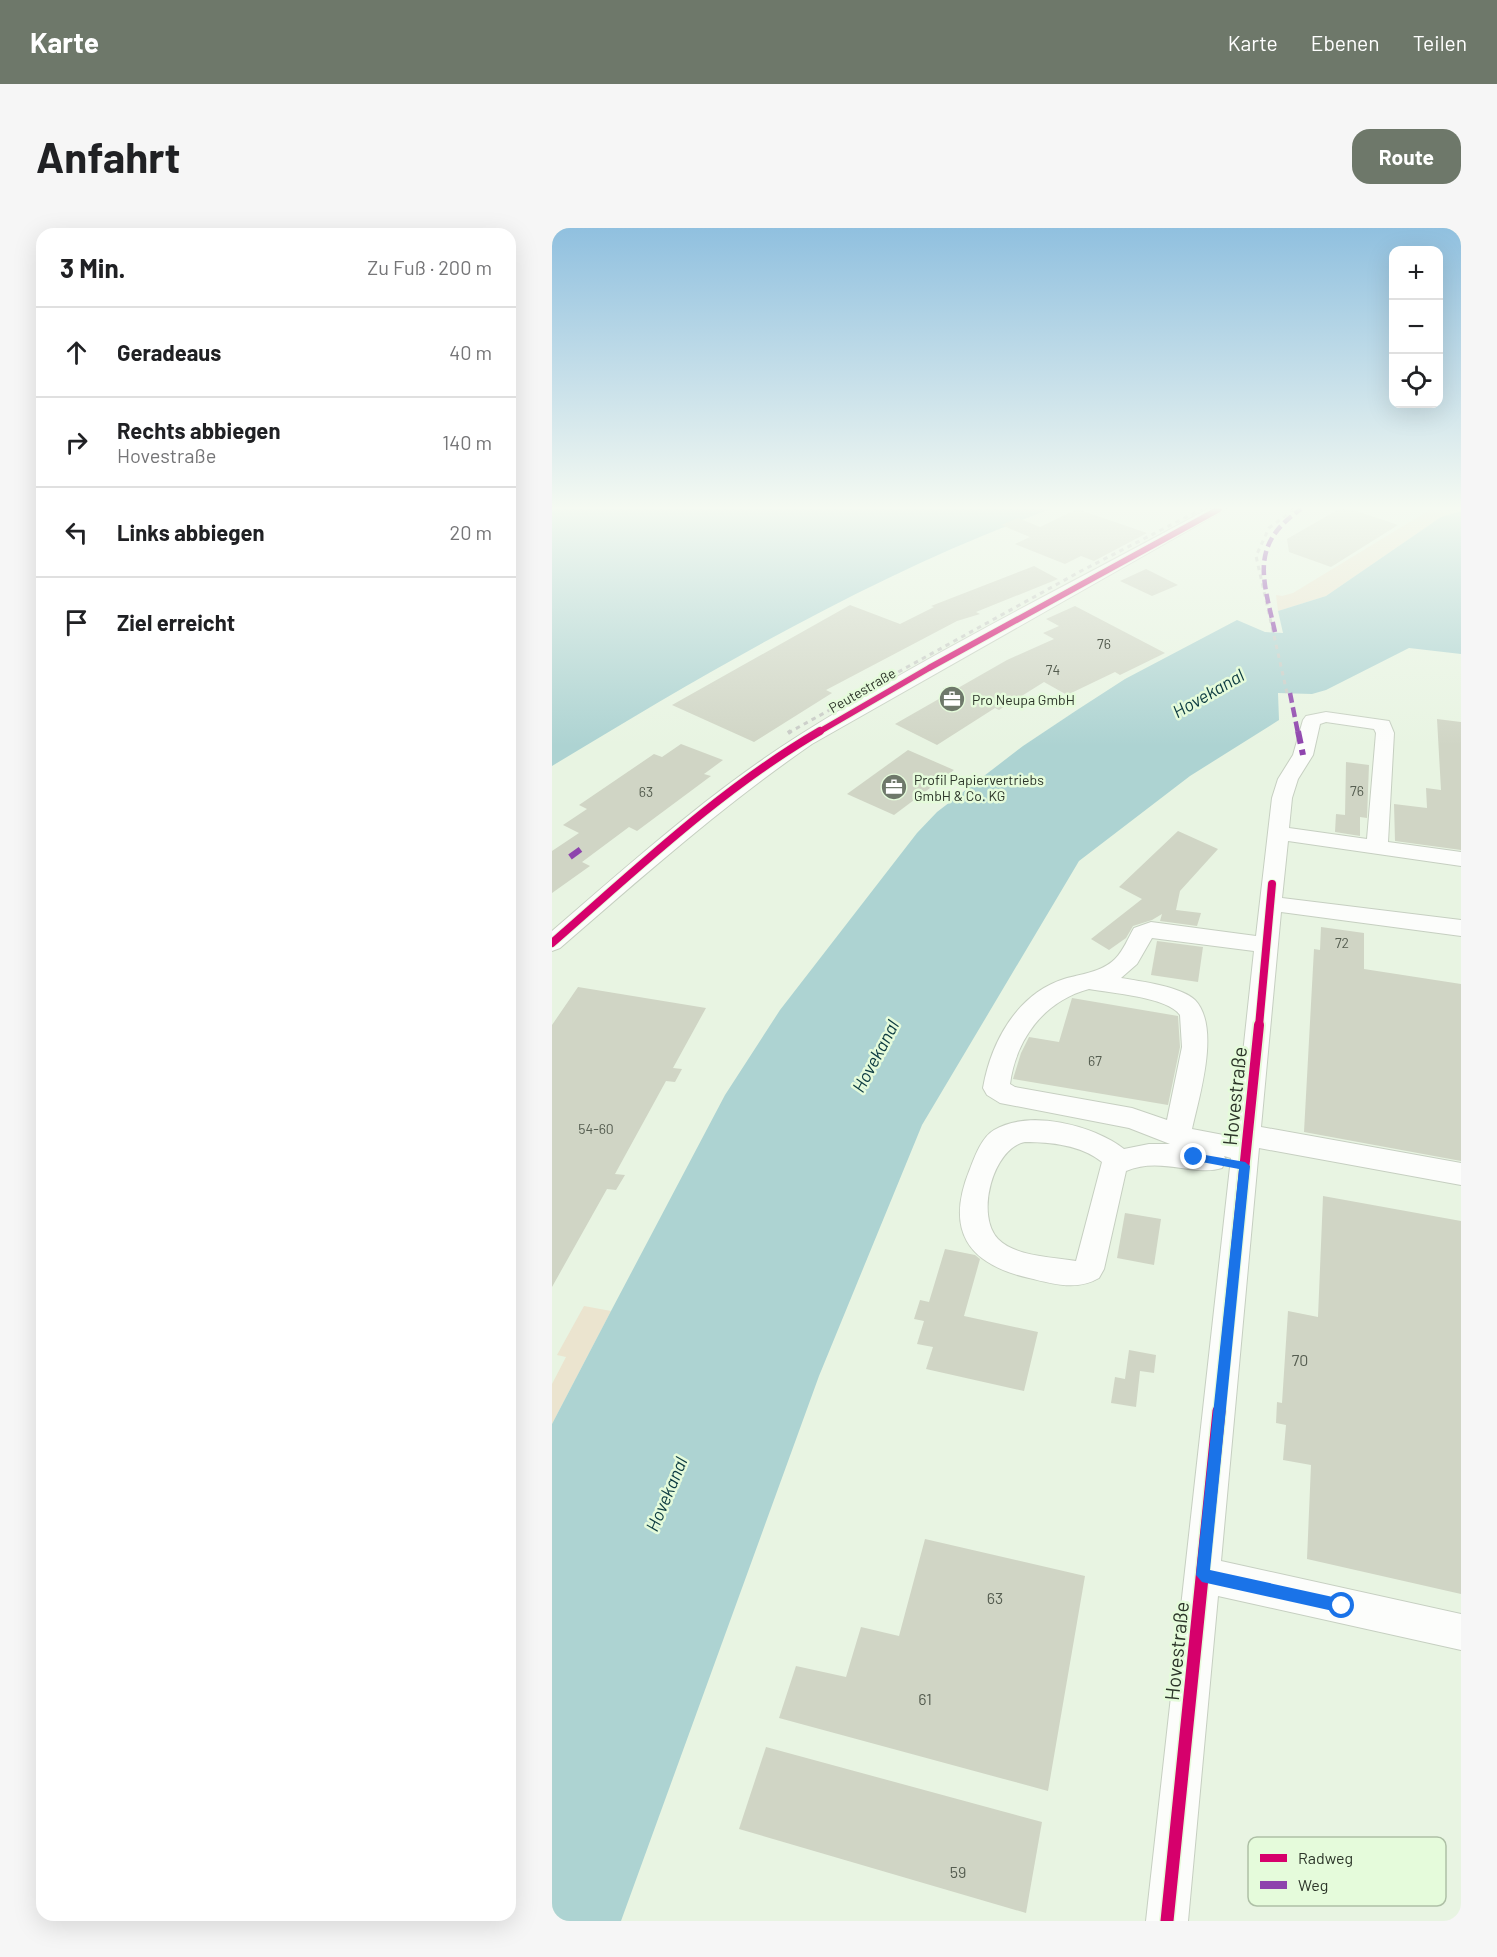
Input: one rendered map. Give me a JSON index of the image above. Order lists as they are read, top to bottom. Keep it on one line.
{"streets":{"street":["Peutestraße","Hovestraße"]},"water":["Hovekanal"],"places":{"office":["Pro Neupa GmbH","Profil Papiervertriebs GmbH & Co. KG"]},"house_numbers":["76","74","76","63","72","67","54-60","70","63","61","59"],"legend":["Radweg","Weg"],"page":{"header":"Karte","nav":["Karte","Ebenen","Teilen"],"buttons":"Route","title":"Anfahrt","heading":["3 Min.","Zu Fuß · 200 m"],"map_buttons":["+","−"],"list":[["Geradeaus","40 m"],["Rechts abbiegen","Hovestraße","140 m"],["Links abbiegen","20 m"],"Ziel erreicht"]}}
